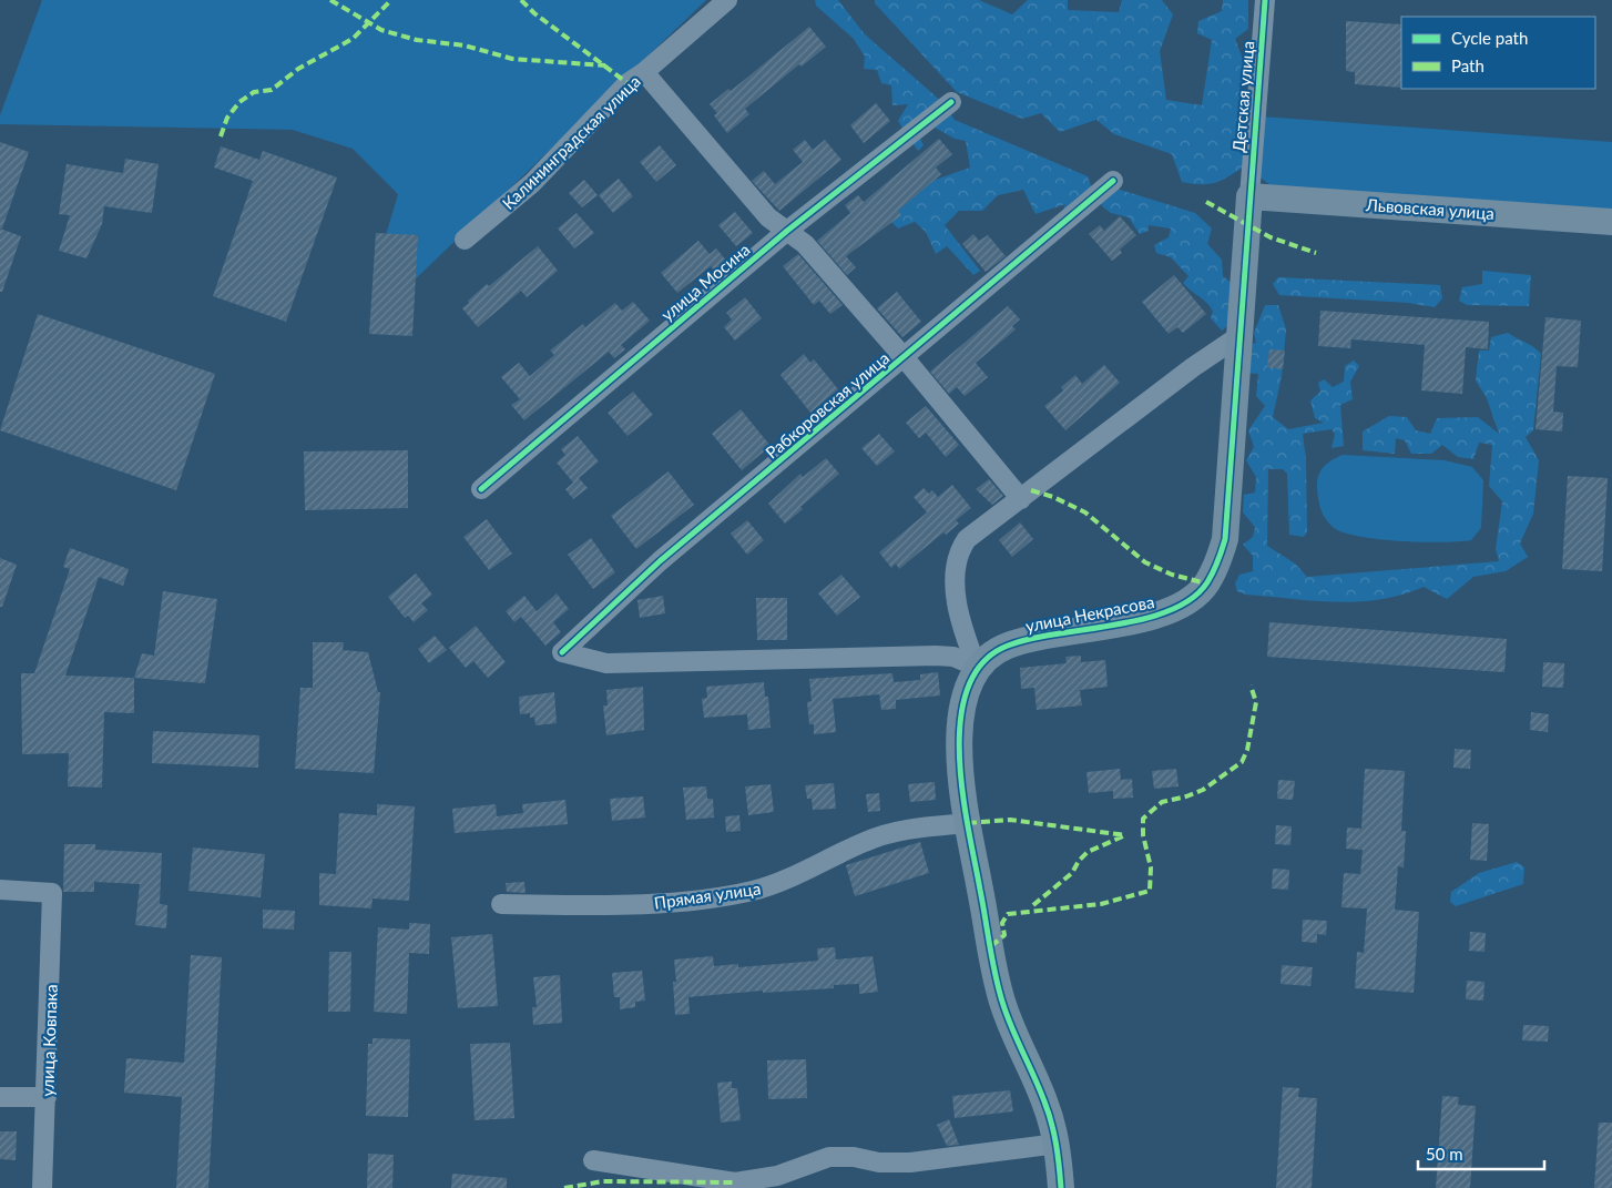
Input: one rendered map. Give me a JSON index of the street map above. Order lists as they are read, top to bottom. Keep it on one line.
{"streets":{"street":["Детская улица","Калининградская улица","Львовская улица","улица Мосина","Рабкоровская улица","улица Некрасова","Прямая улица","улица Ковпака"]},"crossings":[["Детская улица","Львовская улица"],["Детская улица","улица Некрасова"],["Львовская улица","улица Некрасова"],["Рабкоровская улица","улица Некрасова"]],"legend":["Cycle path","Path"],"scale_bar":"50 m"}
